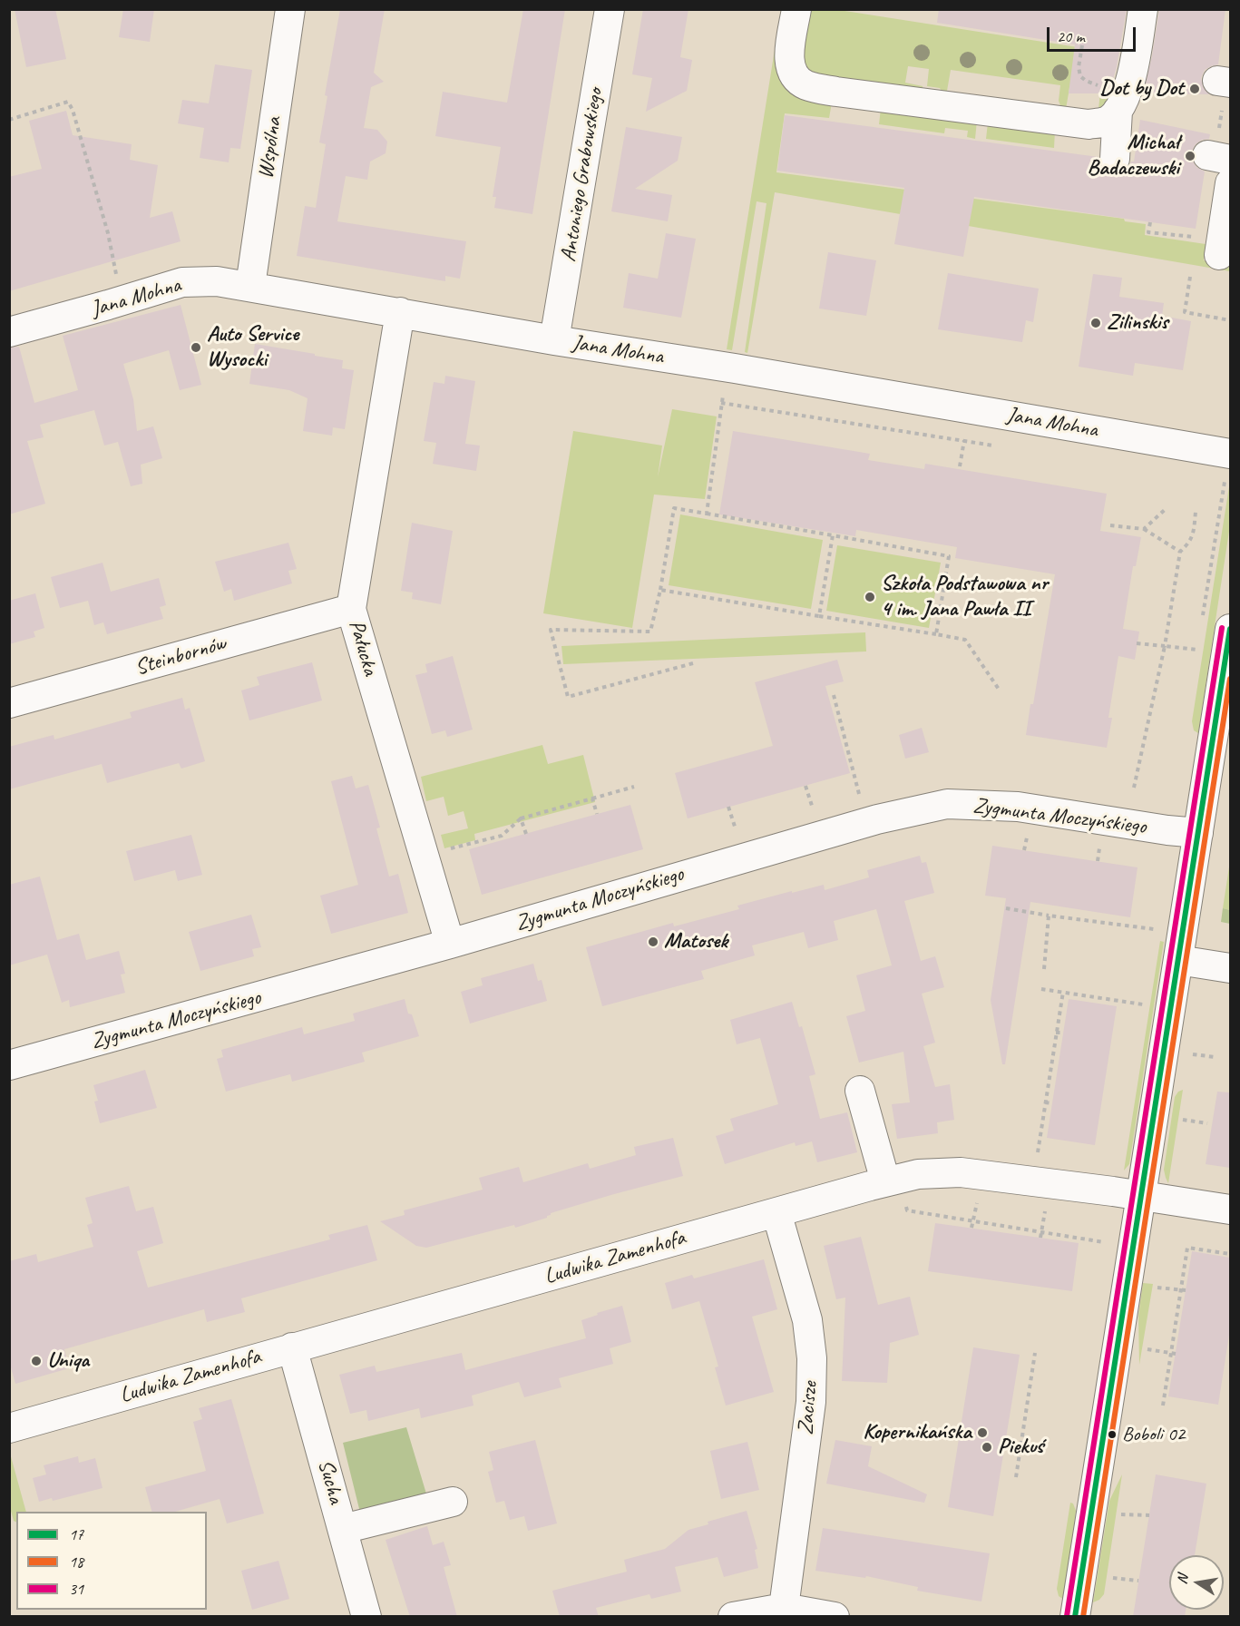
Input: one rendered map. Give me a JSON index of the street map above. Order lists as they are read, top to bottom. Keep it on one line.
{"streets":{"street":["Wspólna","Antoniego Grabowskiego","Jana Mohna","Pałucka","Steinbornów","Zygmunta Moczyńskiego","Ludwika Zamenhofa","Zacisze","Sucha"]},"crossings":[["Wspólna","Jana Mohna"],["Antoniego Grabowskiego","Jana Mohna"],["Jana Mohna","Pałucka"],["Pałucka","Steinbornów"],["Pałucka","Zygmunta Moczyńskiego"],["Ludwika Zamenhofa","Zacisze"],["Ludwika Zamenhofa","Sucha"]],"places":["Dot by Dot","Michał Badaczewski","Zilinskis","Auto Service Wysocki","Szkoła Podstawowa nr 4 im. Jana Pawła II","Matosek","Uniqa","Kopernikańska","Boboli 02","Piekuś"],"lines":["transit line 31","transit line 17","transit line 18"],"legend":["17","18","31"],"scale_bar":"20 m","north":"left"}
